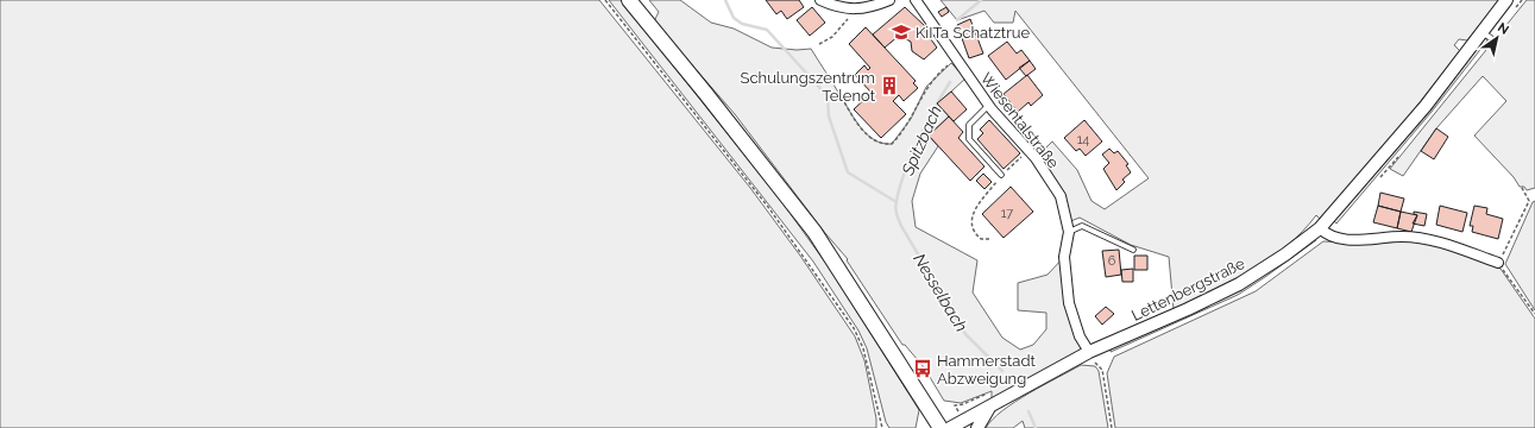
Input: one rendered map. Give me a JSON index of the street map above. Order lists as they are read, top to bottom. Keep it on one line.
{"streets":{"street":["Wiesentalstraße","Lettenbergstraße"]},"crossings":[["Wiesentalstraße","Lettenbergstraße"]],"water":["Spitzbach","Nesselbach"],"places":{"school or university":["KiITa Schatztrue"],"building":["Schulungszentrum Telenot"],"bus stop":["Hammerstadt Abzweigung"]},"house_numbers":["14","17","6"],"north":"top right"}
